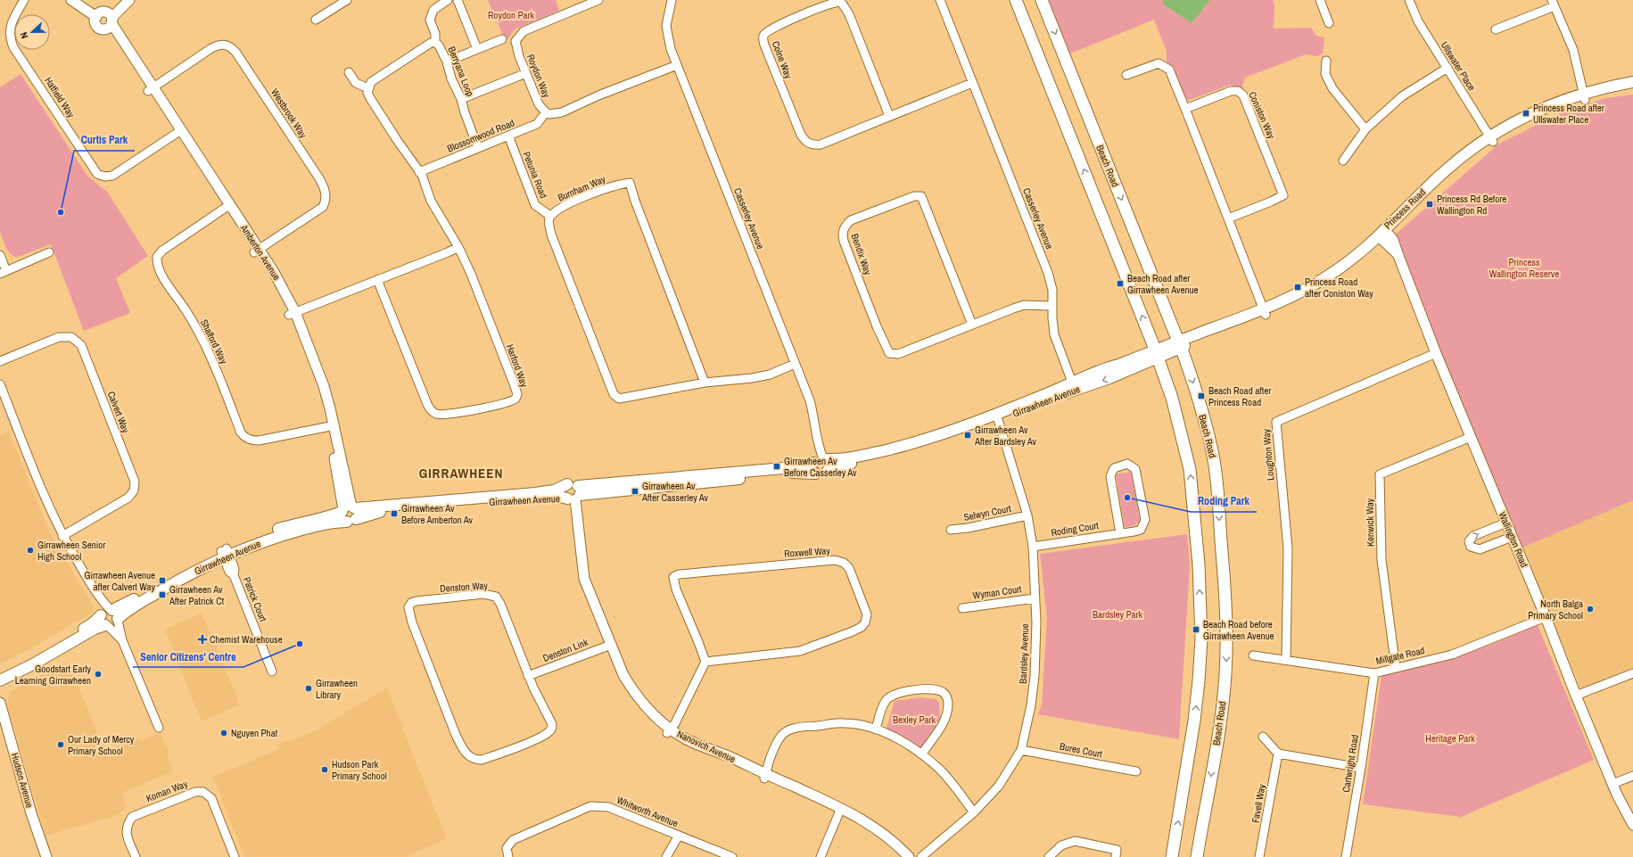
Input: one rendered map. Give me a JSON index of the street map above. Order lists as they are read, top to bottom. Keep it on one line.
{"streets":{"main road":["Beach Road","Princess Road","Girrawheen Avenue"],"street":["Colne Way","Ullswater Place","Berryana Loop","Roydon Way","Hatfield Way","Westbrook Way","Coniston Way","Blossomwood Road","Petunia Road","Burnham Way","Casserley Avenue","Amberton Avenue","Bendix Way","Shalford Way","Harford Way","Calvert Way","Loughton Way","Selwyn Court","Kenwick Way","Roding Court","Wallington Road","Roxwell Way","Denston Way","Wyman Court","Patrick Court","Denston Link","Bardsley Avenue","Millgate Road","Nanovich Avenue","Bures Court","Cartwright Road","Hudson Avenue","Koman Way","Favell Way","Whitworth Avenue"]},"crossings":[["Colne Way","Casserley Avenue"],["Ullswater Place","Princess Road"],["Berryana Loop","Blossomwood Road"],["Roydon Way","Blossomwood Road"],["Roydon Way","Casserley Avenue"],["Hatfield Way","Amberton Avenue"],["Westbrook Way","Amberton Avenue"],["Blossomwood Road","Petunia Road"],["Beach Road","Princess Road"],["Beach Road","Girrawheen Avenue"],["Petunia Road","Burnham Way"],["Princess Road","Girrawheen Avenue"],["Princess Road","Wallington Road"],["Casserley Avenue","Bendix Way"],["Casserley Avenue","Girrawheen Avenue"],["Amberton Avenue","Shalford Way"],["Amberton Avenue","Girrawheen Avenue"],["Girrawheen Avenue","Patrick Court"],["Girrawheen Avenue","Bardsley Avenue"],["Girrawheen Avenue","Nanovich Avenue"],["Loughton Way","Wallington Road"],["Loughton Way","Millgate Road"],["Selwyn Court","Bardsley Avenue"],["Kenwick Way","Wallington Road"],["Kenwick Way","Millgate Road"],["Roding Court","Bardsley Avenue"],["Wallington Road","Millgate Road"],["Denston Way","Denston Link"],["Wyman Court","Bardsley Avenue"],["Denston Link","Nanovich Avenue"],["Bardsley Avenue","Bures Court"],["Millgate Road","Cartwright Road"]],"districts":["GIRRAWHEEN"],"parks":["Roydon Park","Princess Wallington Reserve","Bardsley Park","Bexley Park","Heritage Park"],"places":{"transit":["Princess Road after Ullswater Place","Princess Rd Before Wallington Rd","Beach Road after Girrawheen Avenue","Princess Road after Coniston Way","Beach Road after Princess Road","Girrawheen Av After Bardsley Av","Girrawheen Av Before Casserley Av","Girrawheen Av After Casserley Av","Girrawheen Av Before Amberton Av","Girrawheen Avenue after Calvert Way","Girrawheen Av After Patrick Ct","Beach Road before Girrawheen Avenue"],"other":["Curtis Park","Roding Park","Girrawheen Senior High School","North Balga Primary School","Senior Citizens' Centre","Goodstart Early Learning Girrawheen","Girrawheen Library","Nguyen Phat","Our Lady of Mercy Primary School","Hudson Park Primary School"],"health":["Chemist Warehouse"]},"north":"left"}
